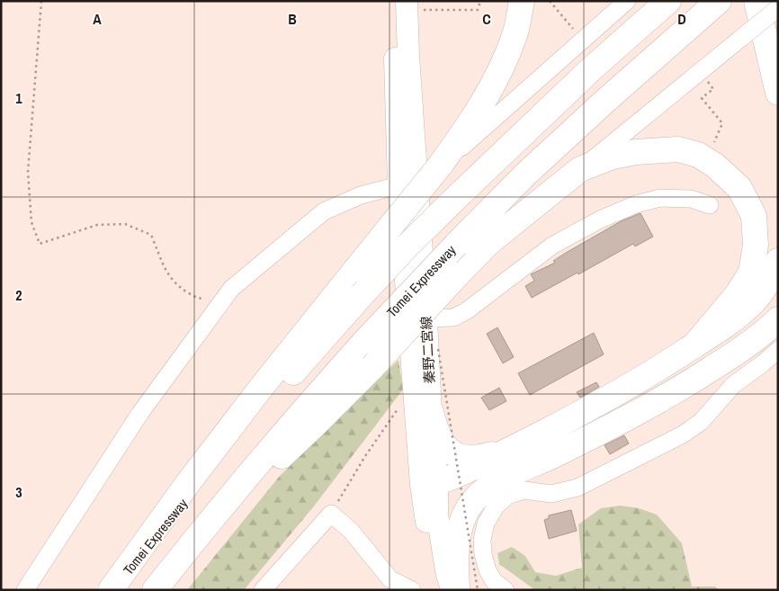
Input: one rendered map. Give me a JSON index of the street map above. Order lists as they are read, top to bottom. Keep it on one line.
{"streets":{"highway":["Tomei Expressway"],"main road":["秦野二宮線"]},"grid":{"columns":["A","B","C","D"],"rows":["1","2","3"]}}
